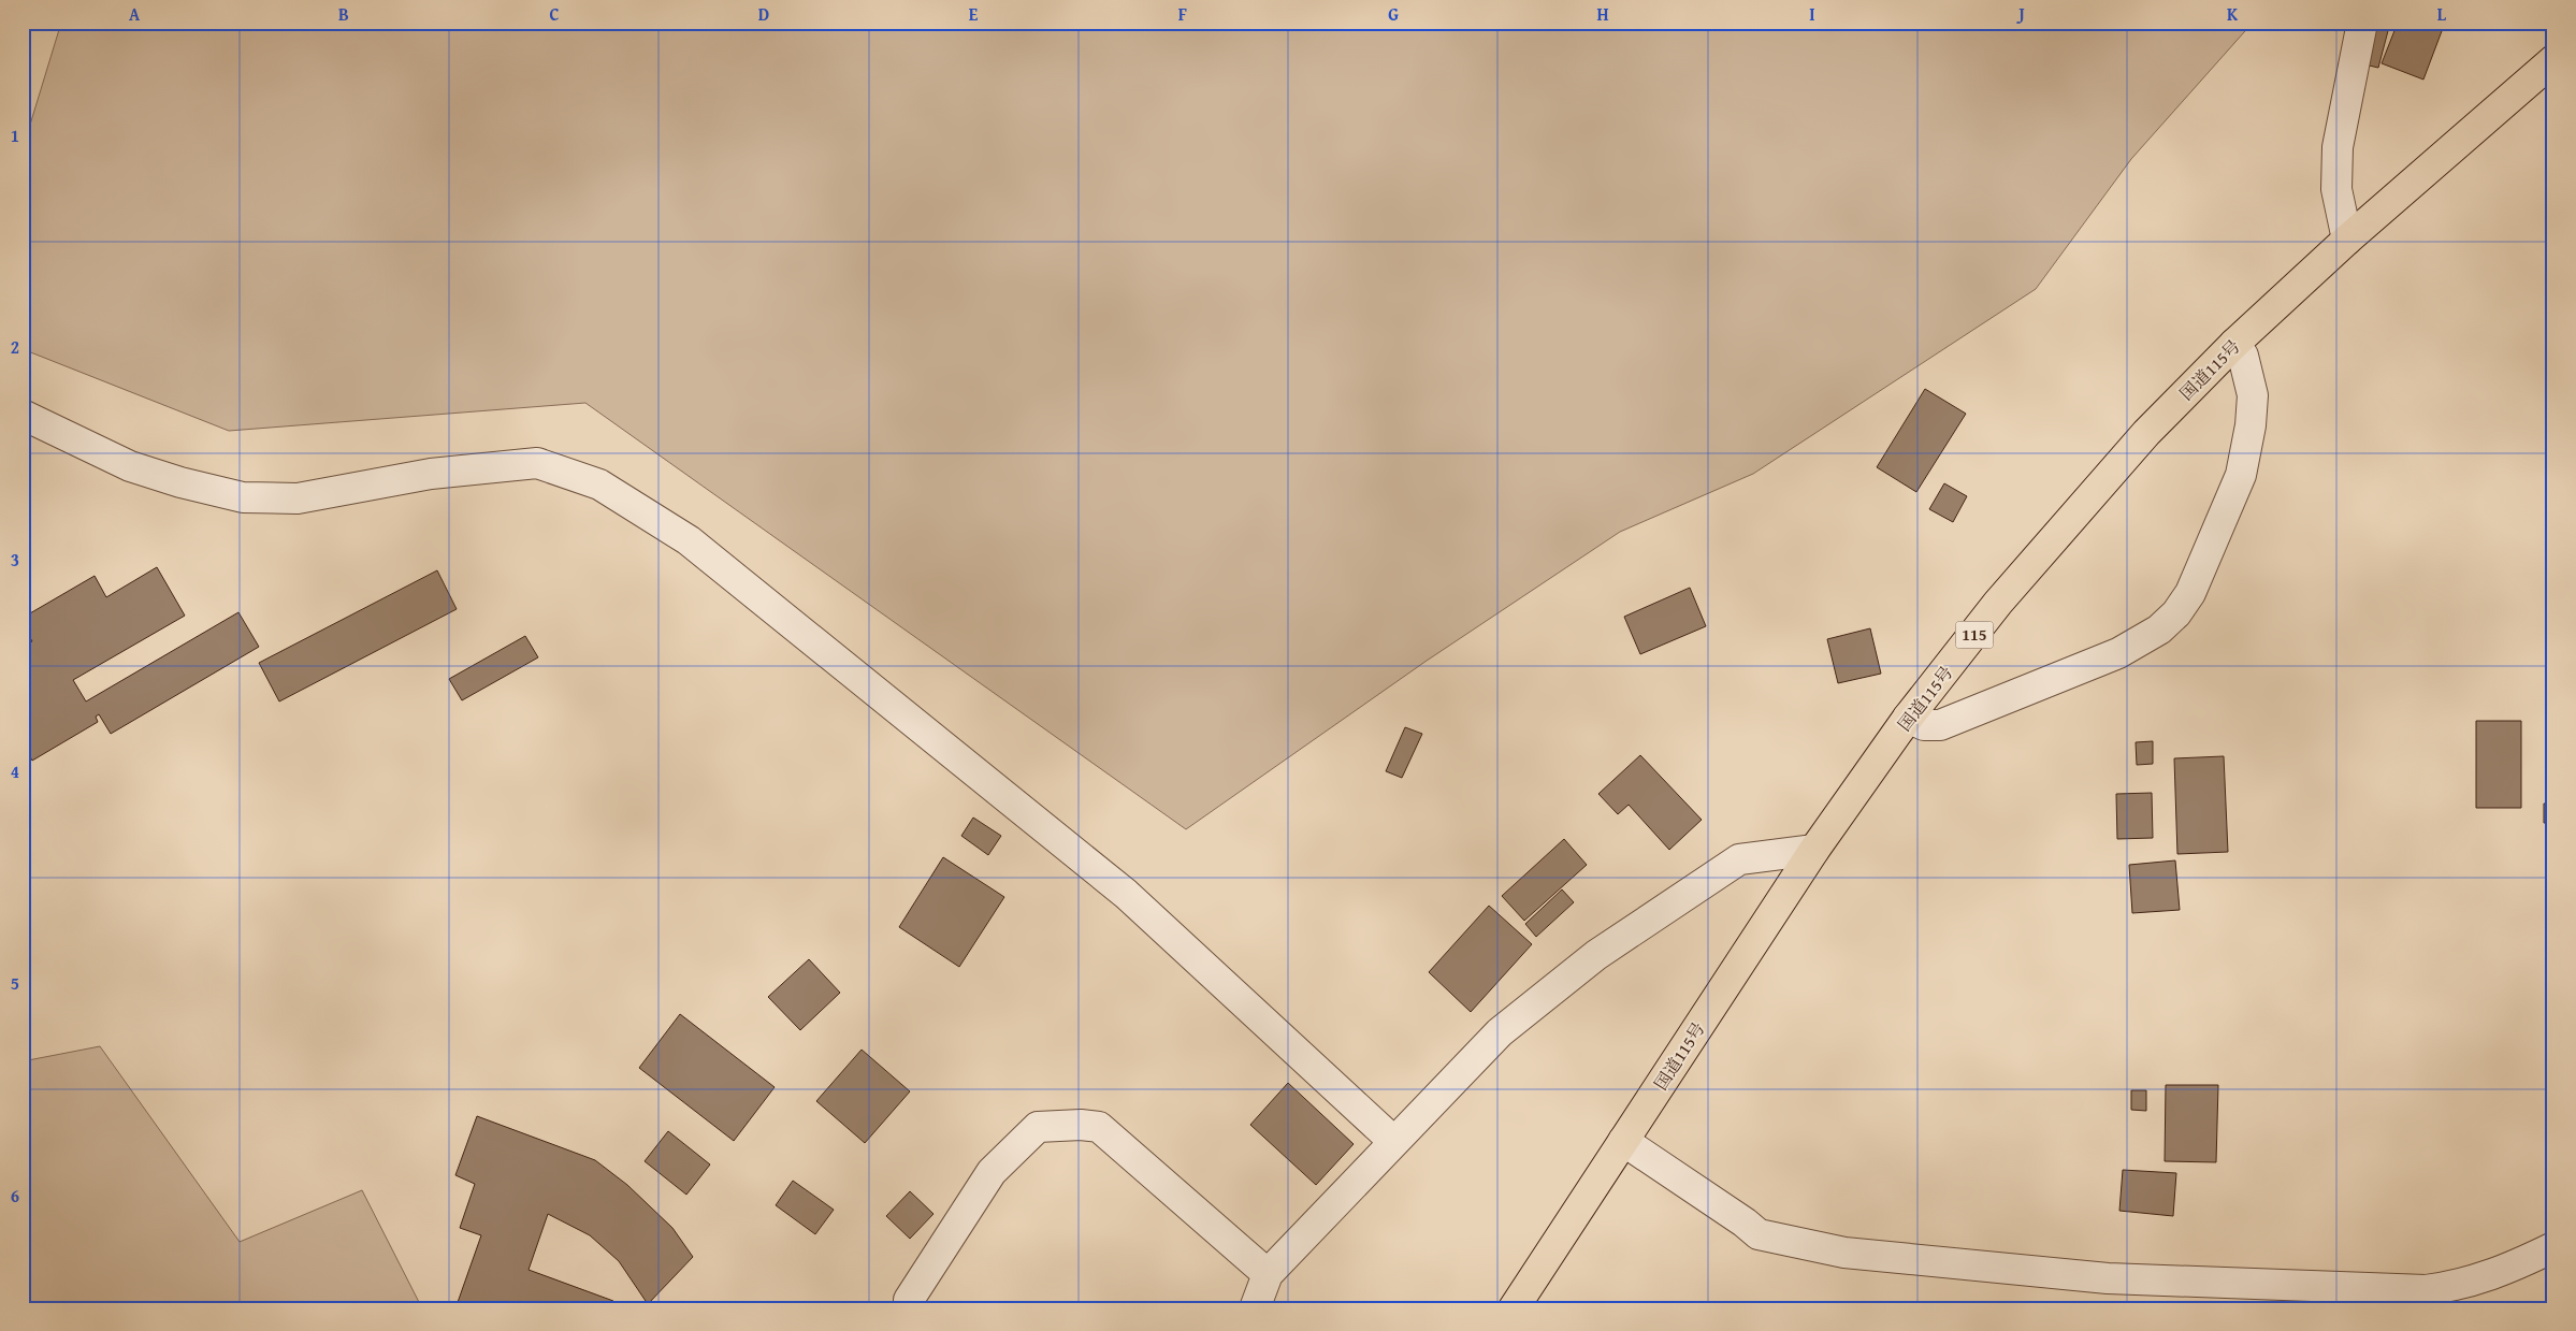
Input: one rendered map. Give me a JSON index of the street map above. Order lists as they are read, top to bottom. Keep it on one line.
{"streets":{"highway":["国道115号","115"]},"grid":{"columns":["A","B","C","D","E","F","G","H","I","J","K","L"],"rows":["1","2","3","4","5","6"]}}
